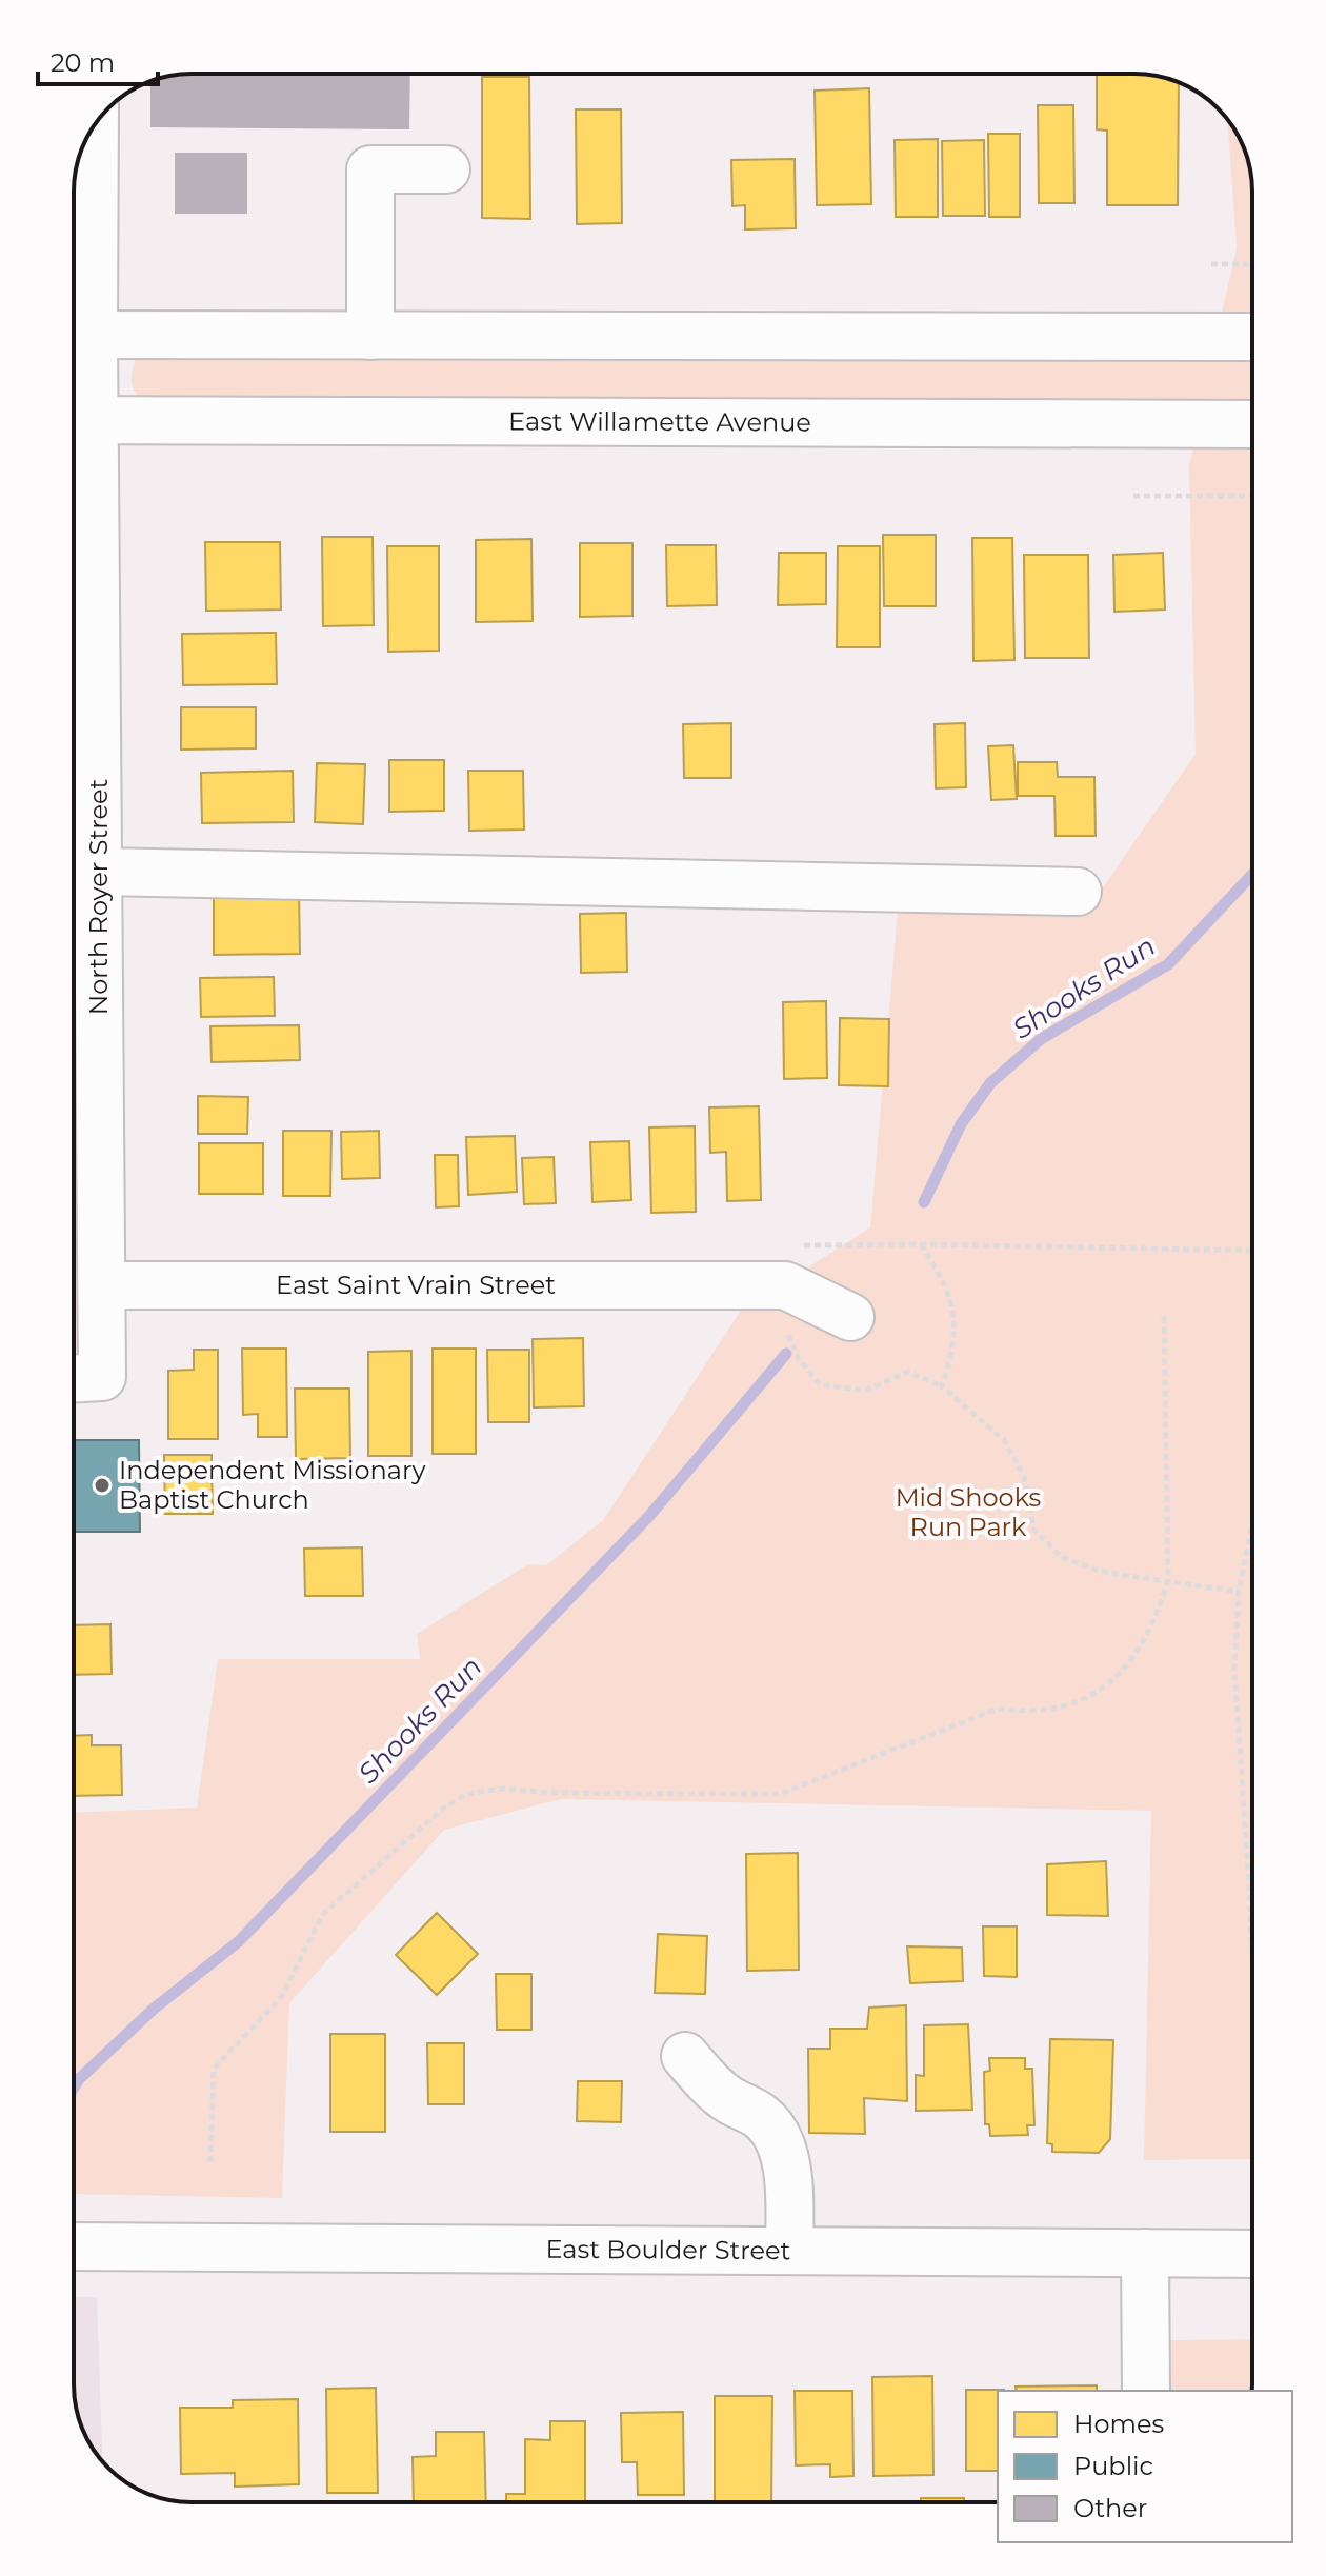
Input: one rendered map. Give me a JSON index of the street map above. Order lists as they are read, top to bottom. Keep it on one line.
{"streets":{"street":["East Willamette Avenue","North Royer Street","East Saint Vrain Street","East Boulder Street"]},"crossings":[["East Willamette Avenue","North Royer Street"],["North Royer Street","East Saint Vrain Street"]],"water":["Shooks Run"],"parks":["Mid Shooks Run Park"],"places":["Independent Missionary Baptist Church"],"legend":["Homes","Public","Other"],"scale_bar":"20 m"}
